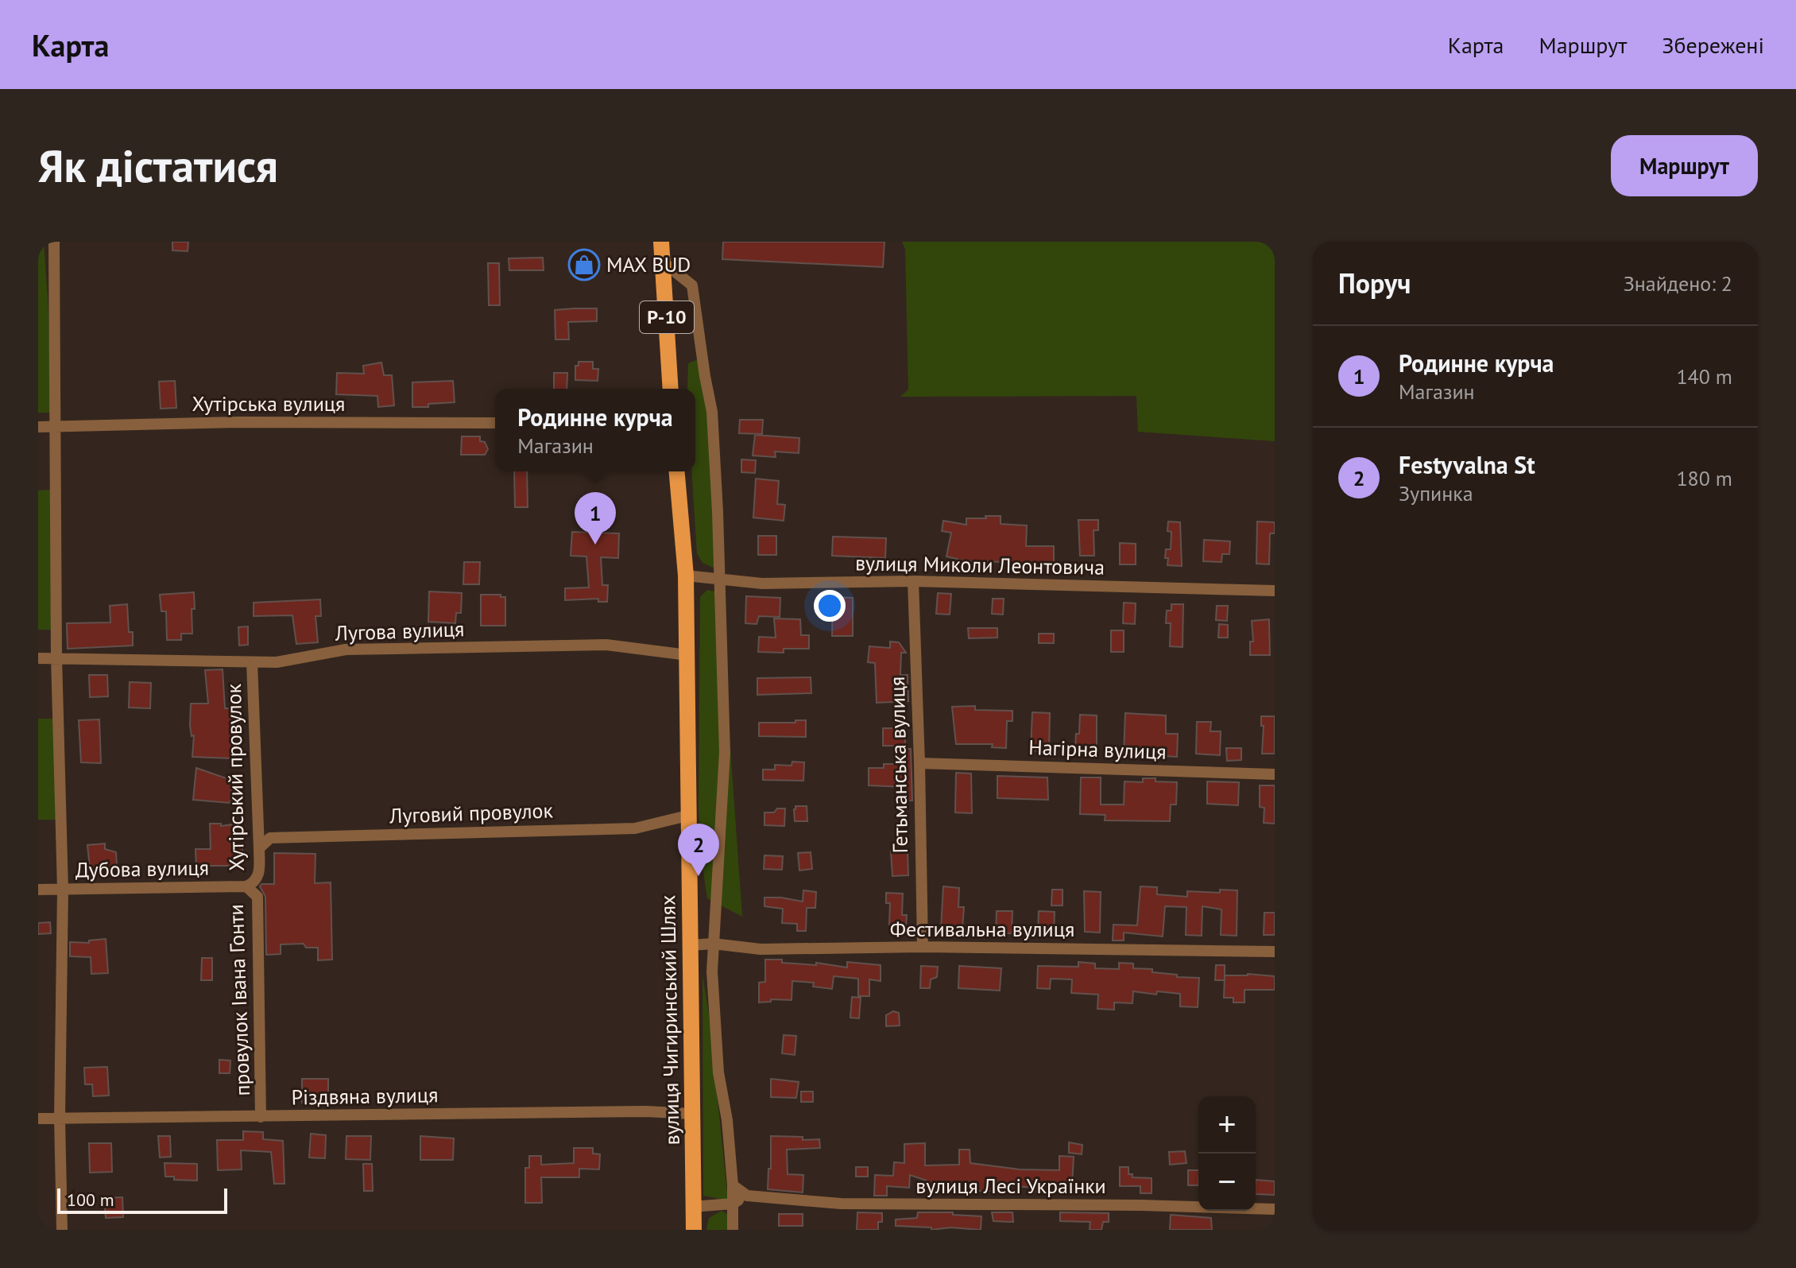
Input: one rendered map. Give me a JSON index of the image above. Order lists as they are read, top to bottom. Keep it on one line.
{"streets":{"main road":["Р-10","вулиця Чигиринський Шлях"],"street":["Хутірська вулиця","вулиця Миколи Леонтовича","Лугова вулиця","Нагірна вулиця","Гетьманська вулиця","Хутірський провулок","Луговий провулок","Дубова вулиця","Фестивальна вулиця","провулок Івана Гонти","Різдвяна вулиця","вулиця Лесі Українки"]},"crossings":[["вулиця Миколи Леонтовича","Гетьманська вулиця"],["вулиця Миколи Леонтовича","вулиця Чигиринський Шлях"],["Лугова вулиця","Хутірський провулок"],["Лугова вулиця","вулиця Чигиринський Шлях"],["Нагірна вулиця","Гетьманська вулиця"],["Гетьманська вулиця","Фестивальна вулиця"],["Хутірський провулок","Луговий провулок"],["Хутірський провулок","Дубова вулиця"],["Хутірський провулок","провулок Івана Гонти"],["Луговий провулок","вулиця Чигиринський Шлях"],["Дубова вулиця","провулок Івана Гонти"],["Фестивальна вулиця","вулиця Чигиринський Шлях"],["провулок Івана Гонти","Різдвяна вулиця"],["вулиця Чигиринський Шлях","Різдвяна вулиця"]],"places":{"shop":["MAX BUD"]},"scale_bar":"100 m","page":{"header":"Карта","nav":["Карта","Маршрут","Збережені"],"buttons":"Маршрут","title":"Як дістатися","heading":["Поруч","Знайдено: 2"],"list":[{"mark":"1","name":"Родинне курча","note":"Магазин","value":"140 m"},{"mark":"2","name":"Festyvalna St","note":"Зупинка","value":"180 m"}],"popup":["Родинне курча","Магазин"],"pins":["1","2"],"map_buttons":["+","−"],"scale":"100 m"}}
